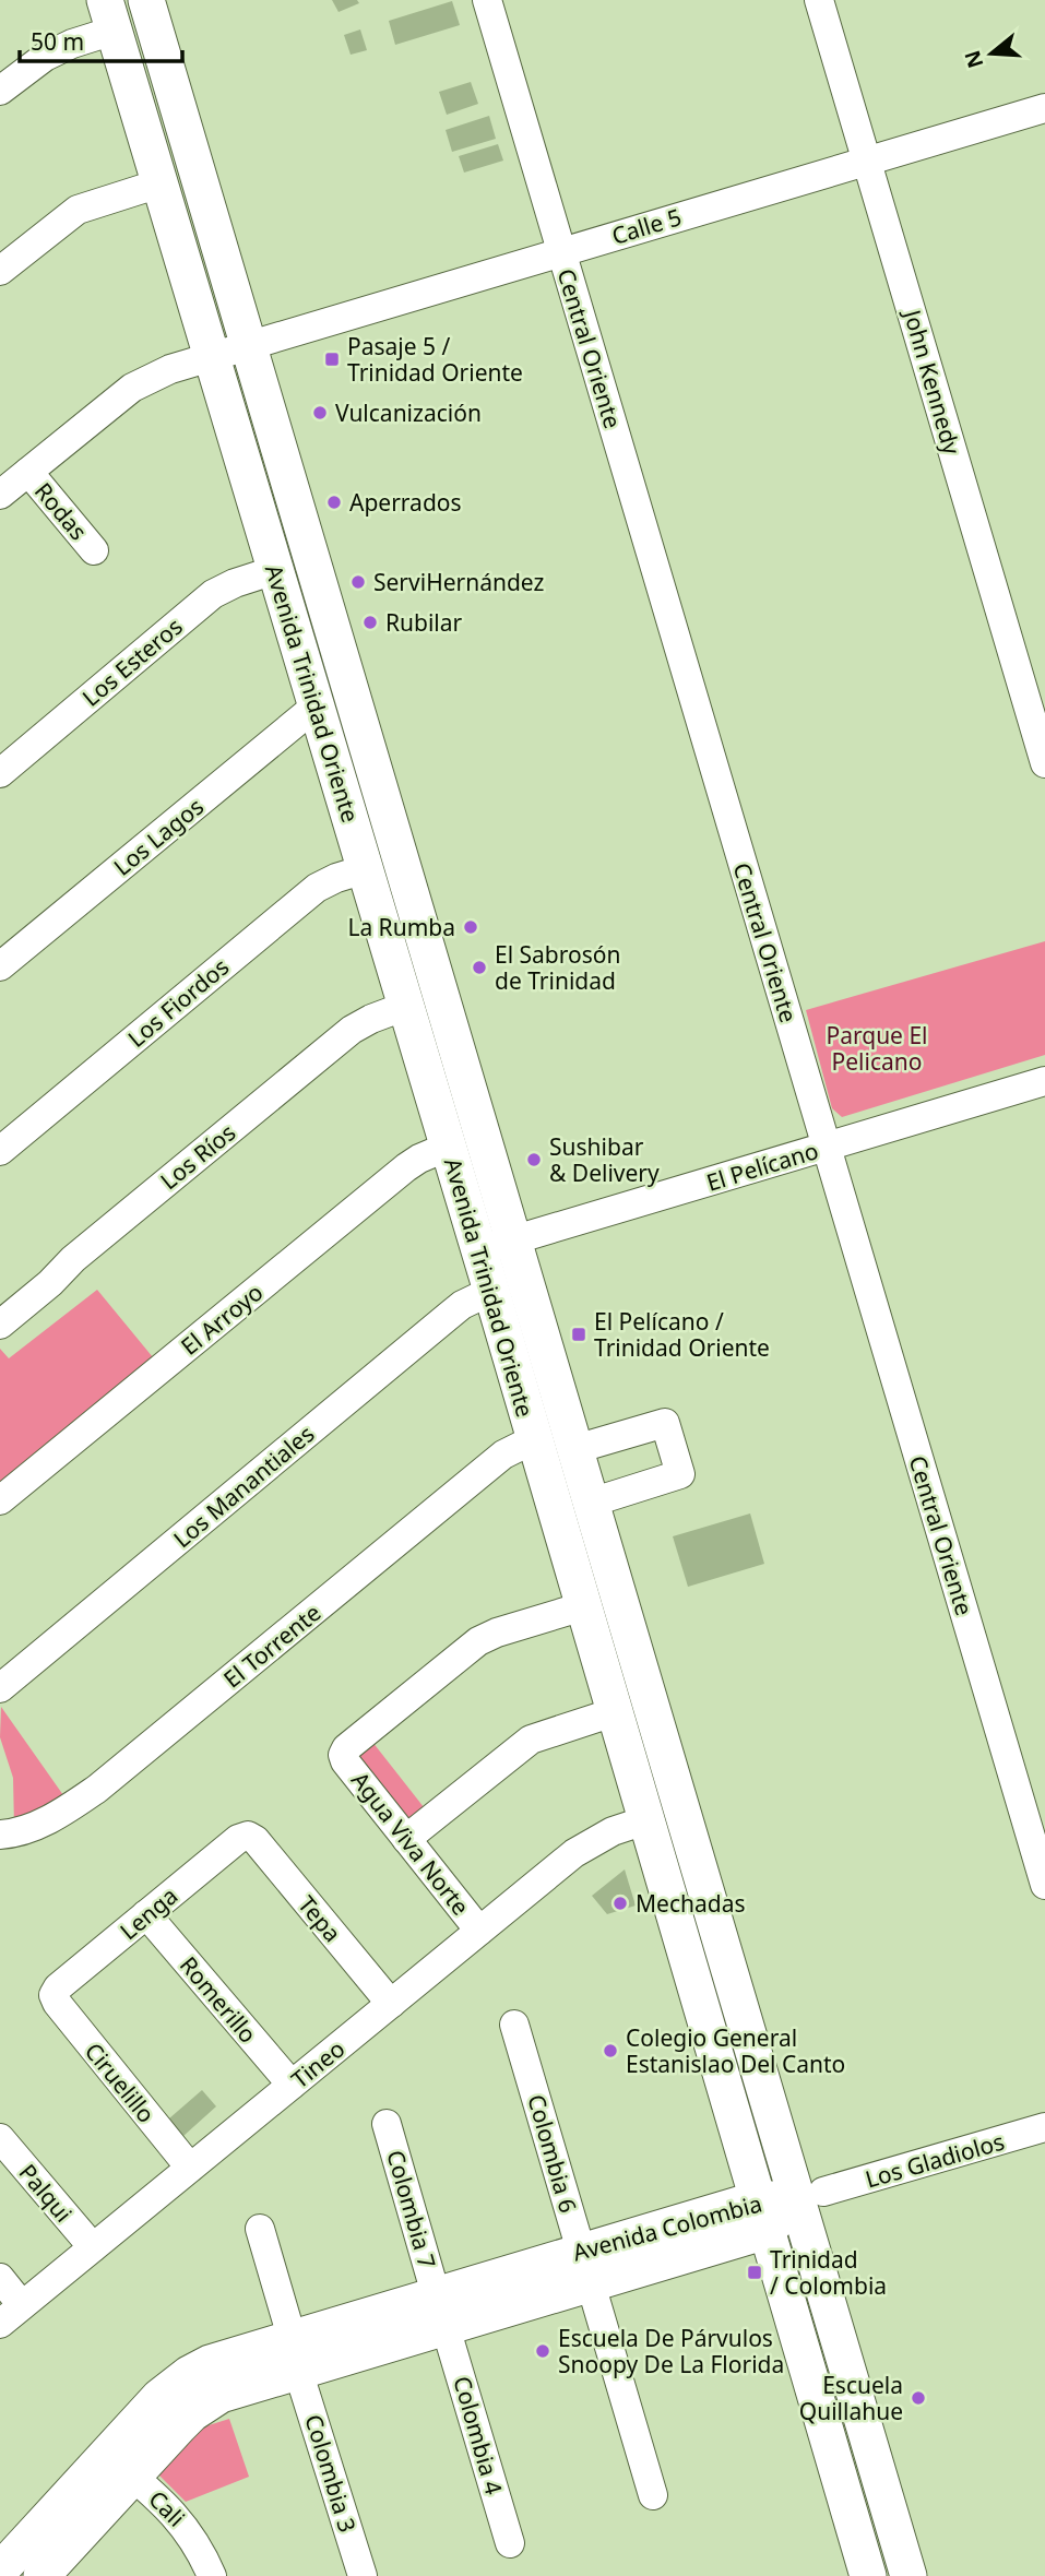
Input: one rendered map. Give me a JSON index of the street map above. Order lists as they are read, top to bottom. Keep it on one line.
{"streets":{"main road":["Avenida Trinidad Oriente","Avenida Colombia"],"street":["Calle 5","Central Oriente","John Kennedy","Rodas","Los Esteros","Los Lagos","Los Fiordos","Los Ríos","El Pelícano","El Arroyo","Los Manantiales","El Torrente","Agua Viva Norte","Lenga","Tepa","Romerillo","Tineo","Ciruelillo","Colombia 6","Los Gladiolos","Palqui","Colombia 7","Colombia 4","Colombia 3","Cali"]},"crossings":[["Calle 5","Central Oriente"],["Calle 5","John Kennedy"],["Calle 5","Rodas"],["Calle 5","Avenida Trinidad Oriente"],["Central Oriente","El Pelícano"],["Los Esteros","Avenida Trinidad Oriente"],["Avenida Trinidad Oriente","Los Lagos"],["Avenida Trinidad Oriente","Los Fiordos"],["Avenida Trinidad Oriente","Los Ríos"],["Avenida Trinidad Oriente","El Pelícano"],["Avenida Trinidad Oriente","El Arroyo"],["Avenida Trinidad Oriente","Los Manantiales"],["Avenida Trinidad Oriente","El Torrente"],["Avenida Trinidad Oriente","Agua Viva Norte"],["Avenida Trinidad Oriente","Tineo"],["Avenida Trinidad Oriente","Los Gladiolos"],["Avenida Trinidad Oriente","Avenida Colombia"],["Agua Viva Norte","Tineo"],["Lenga","Tepa"],["Lenga","Romerillo"],["Lenga","Ciruelillo"],["Tepa","Tineo"],["Romerillo","Tineo"],["Tineo","Ciruelillo"],["Tineo","Palqui"],["Colombia 6","Avenida Colombia"],["Los Gladiolos","Avenida Colombia"],["Colombia 7","Avenida Colombia"],["Colombia 7","Colombia 4"],["Avenida Colombia","Colombia 4"],["Avenida Colombia","Colombia 3"],["Avenida Colombia","Cali"]],"parks":["Parque El Pelicano"],"places":{"transit":["Pasaje 5 / Trinidad Oriente","El Pelícano / Trinidad Oriente","Trinidad / Colombia"],"other":["Vulcanización","Aperrados","ServiHernández","Rubilar","La Rumba","El Sabrosón de Trinidad","Sushibar & Delivery","Mechadas","Colegio General Estanislao Del Canto","Escuela De Párvulos Snoopy De La Florida","Escuela Quillahue"]},"scale_bar":"50 m","north":"left"}
